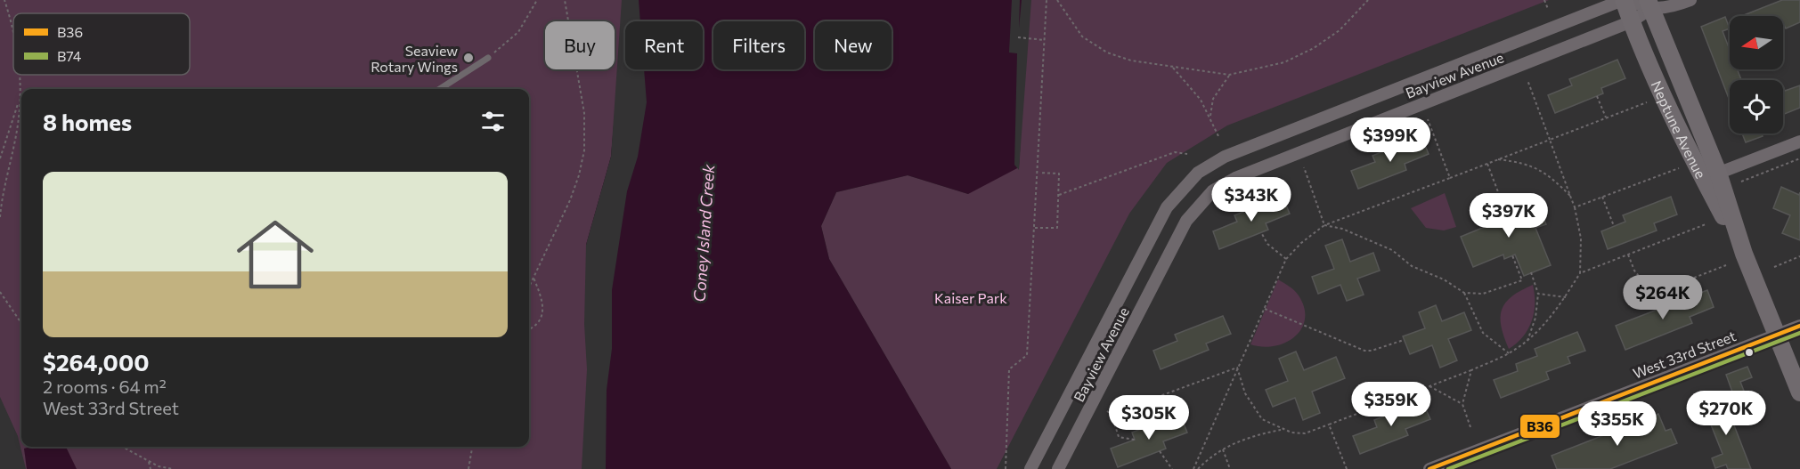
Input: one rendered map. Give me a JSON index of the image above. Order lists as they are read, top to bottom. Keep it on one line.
{"streets":{"main road":["Neptune Avenue"],"street":["Bayview Avenue","West 33rd Street"]},"crossings":[["Bayview Avenue","Neptune Avenue"],["Neptune Avenue","West 33rd Street"]],"water":["Coney Island Creek"],"parks":["Kaiser Park"],"places":["Seaview Rotary Wings"],"lines":["transit line B36","transit line B74"],"legend":["B36","B74"],"north":"left","page":{"chip":["Buy","Rent","Filters","New"],"heading":"8 homes","price":["$399K","$343K","$397K","$264K","$359K","$270K","$305K","$355K"],"list":[{"name":"$264,000","note":"2 rooms · 64 m² · West 33rd Street"}]}}
